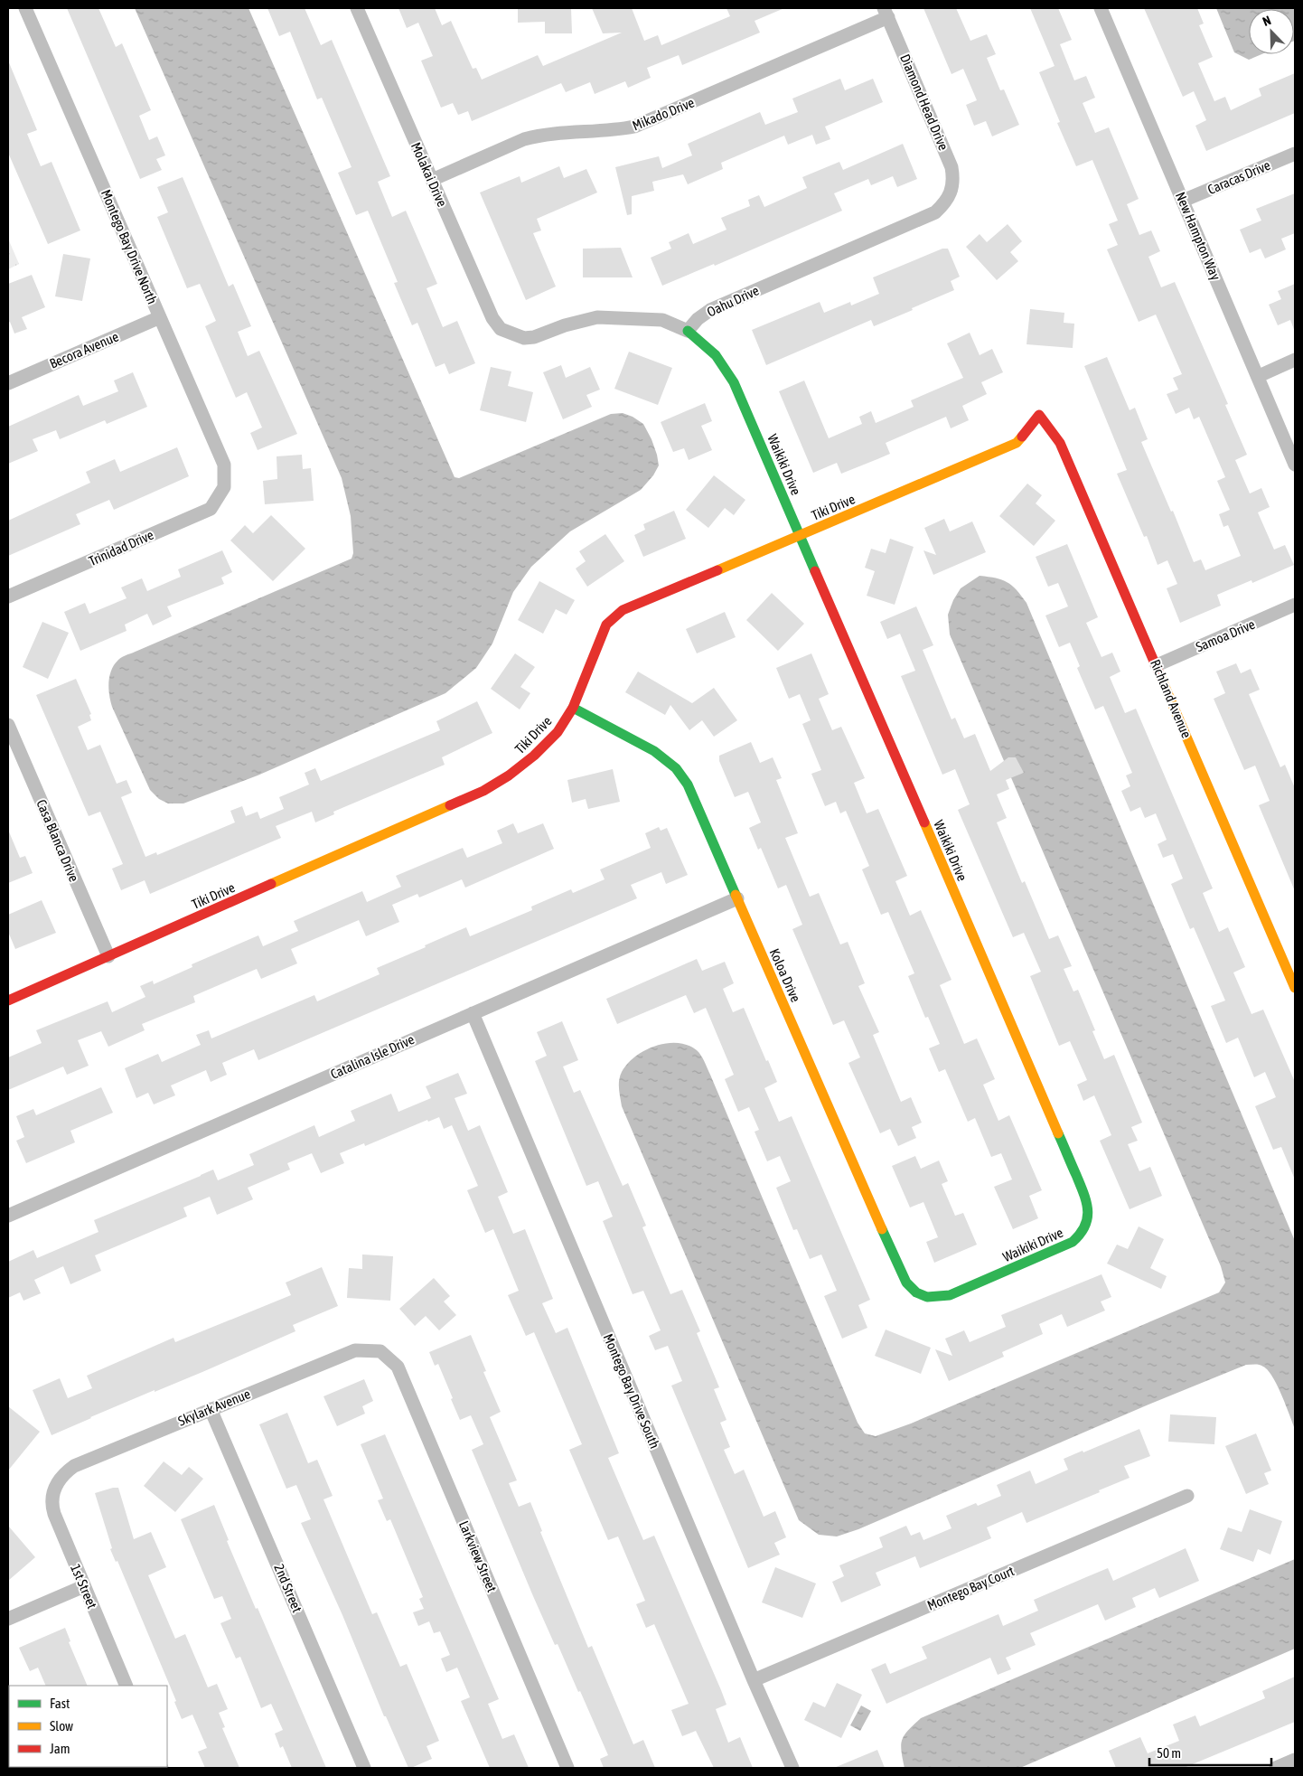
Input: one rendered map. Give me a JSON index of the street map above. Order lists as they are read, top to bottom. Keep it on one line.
{"streets":{"street":["Diamond Head Drive","Mikado Drive","Molakai Drive","Caracas Drive","New Hampton Way","Montego Bay Drive North","Oahu Drive","Becora Avenue","Waikiki Drive","Tiki Drive","Trinidad Drive","Samoa Drive","Richland Avenue","Casa Blanca Drive","Koloa Drive","Catalina Isle Drive","Montego Bay Drive South","Skylark Avenue","Larkview Street","1st Street","2nd Street","Montego Bay Court"]},"crossings":[["Diamond Head Drive","Mikado Drive"],["Diamond Head Drive","Oahu Drive"],["Mikado Drive","Molakai Drive"],["Molakai Drive","Oahu Drive"],["Molakai Drive","Waikiki Drive"],["Caracas Drive","New Hampton Way"],["Montego Bay Drive North","Becora Avenue"],["Montego Bay Drive North","Trinidad Drive"],["Oahu Drive","Waikiki Drive"],["Waikiki Drive","Tiki Drive"],["Waikiki Drive","Koloa Drive"],["Tiki Drive","Richland Avenue"],["Tiki Drive","Casa Blanca Drive"],["Tiki Drive","Koloa Drive"],["Samoa Drive","Richland Avenue"],["Koloa Drive","Catalina Isle Drive"],["Catalina Isle Drive","Montego Bay Drive South"],["Montego Bay Drive South","Montego Bay Court"],["Skylark Avenue","Larkview Street"],["Skylark Avenue","1st Street"],["Skylark Avenue","2nd Street"]],"legend":["Fast","Slow","Jam"],"scale_bar":"50 m","north":"top left"}
